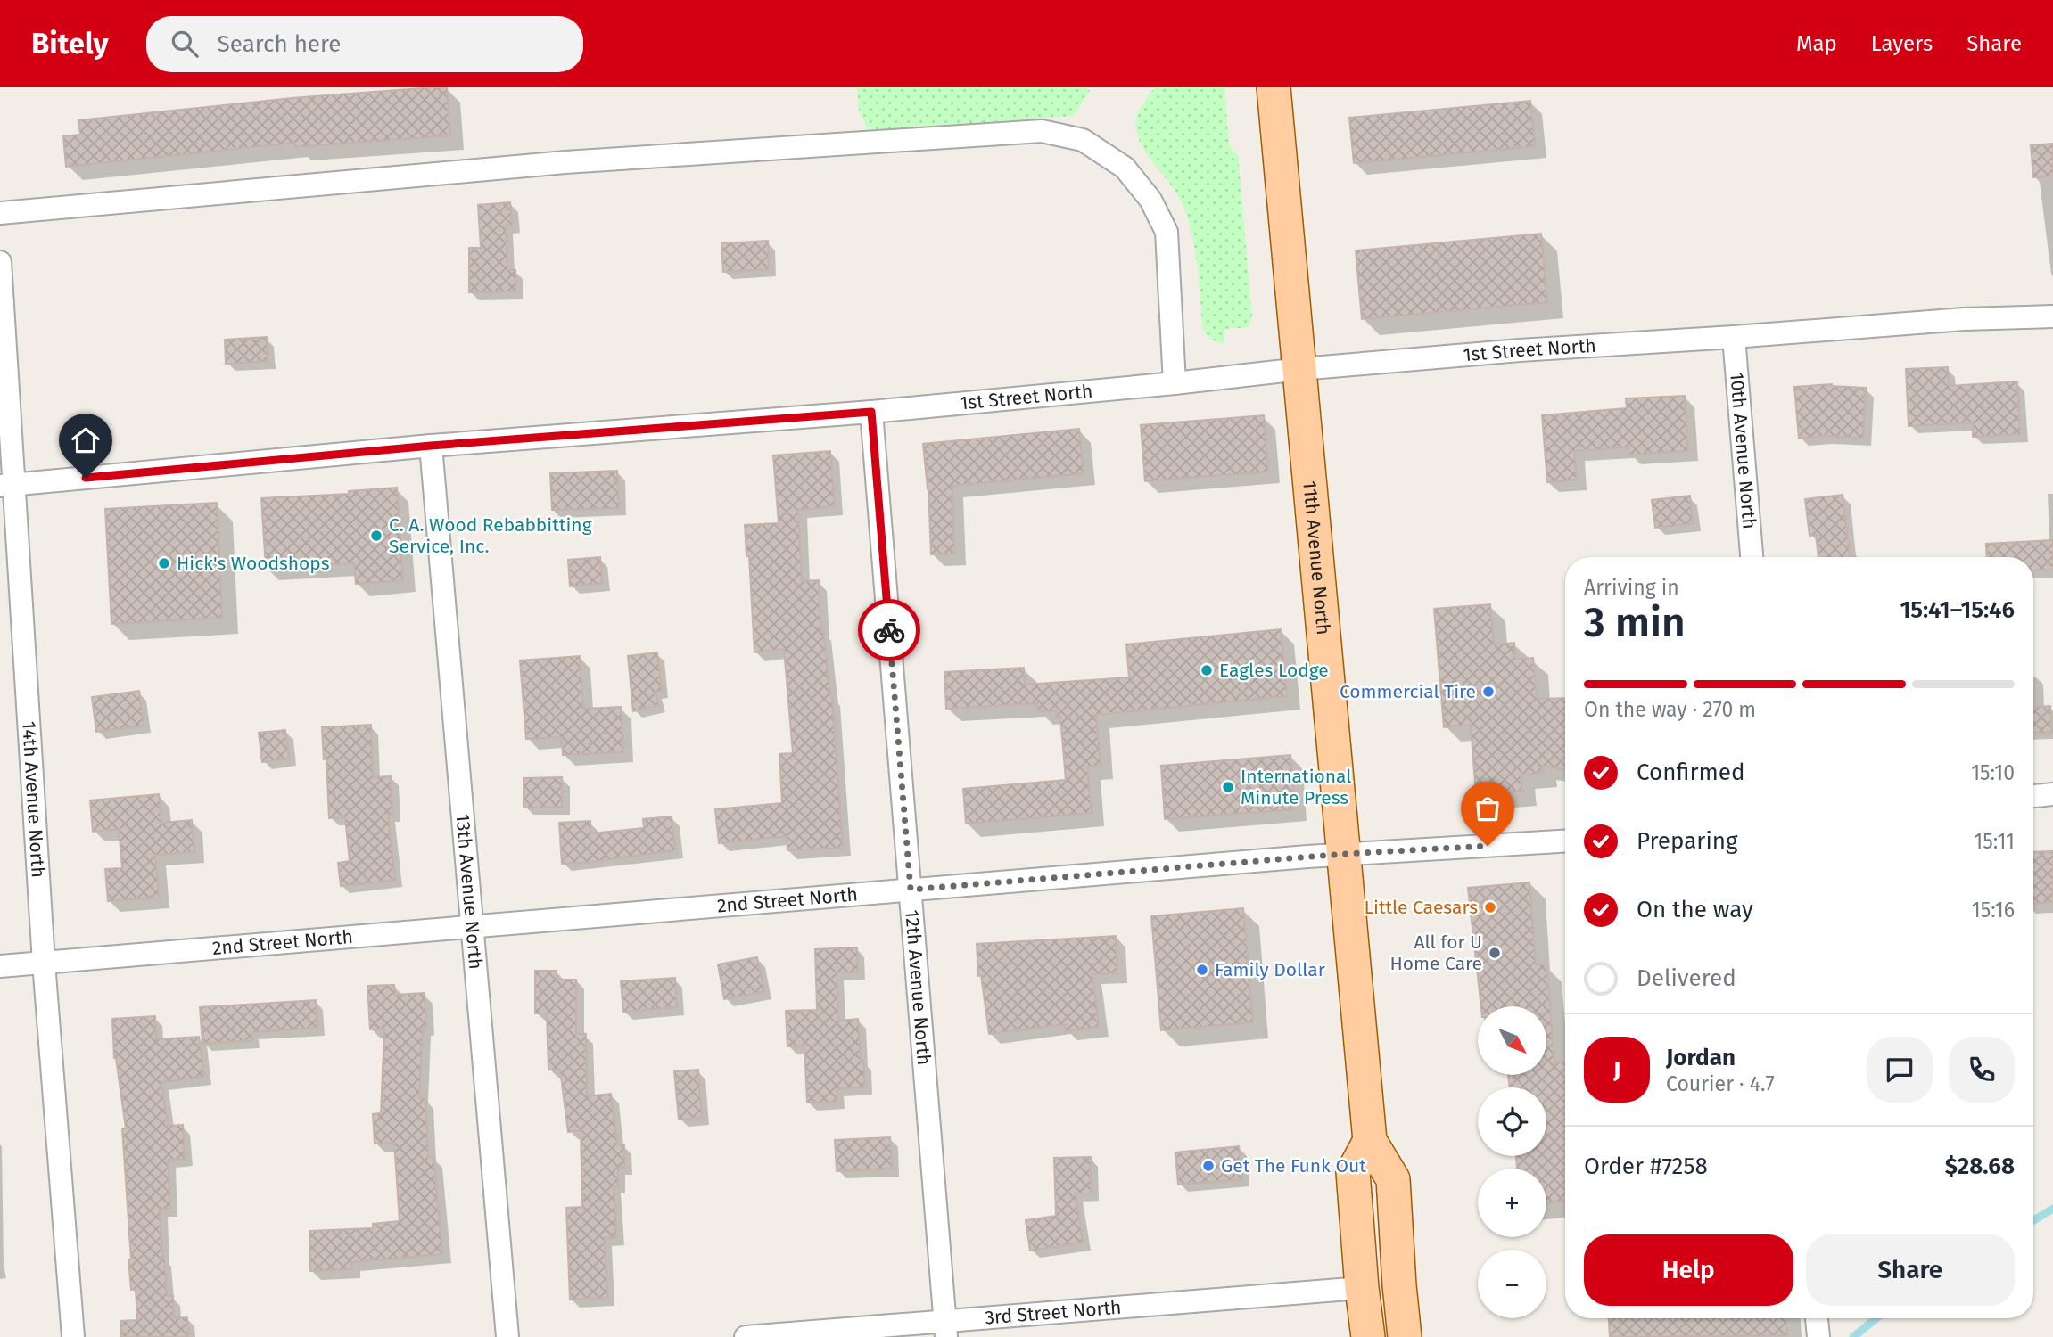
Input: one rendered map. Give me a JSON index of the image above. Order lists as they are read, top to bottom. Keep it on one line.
{"streets":{"main road":["11th Avenue North"],"street":["1st Street North","10th Avenue North","14th Avenue North","13th Avenue North","2nd Street North","12th Avenue North","3rd Street North"]},"crossings":[["1st Street North","10th Avenue North"],["1st Street North","11th Avenue North"],["1st Street North","14th Avenue North"],["1st Street North","13th Avenue North"],["1st Street North","12th Avenue North"],["11th Avenue North","2nd Street North"],["14th Avenue North","2nd Street North"],["13th Avenue North","2nd Street North"],["2nd Street North","12th Avenue North"],["12th Avenue North","3rd Street North"]],"places":["C. A. Wood Rebabbitting Service, Inc.","Hick's Woodshops","Eagles Lodge","Commercial Tire","International Minute Press","Little Caesars","All for U Home Care","Family Dollar","Get The Funk Out"],"north":"bottom right","page":{"header":"Bitely","search":"Search here","nav":["Map","Layers","Share"],"heading":["3 min","Arriving in","15:41–15:46"],"panel":["Jordan","Courier · 4.7","Order #7258","$28.68"],"bar":"On the way · 270 m","list":[["Confirmed","15:10"],["Preparing","15:11"],["On the way","15:16"],"Delivered"],"map_buttons":["+","−"],"round":"J","buttons":["Help","Share"]}}
